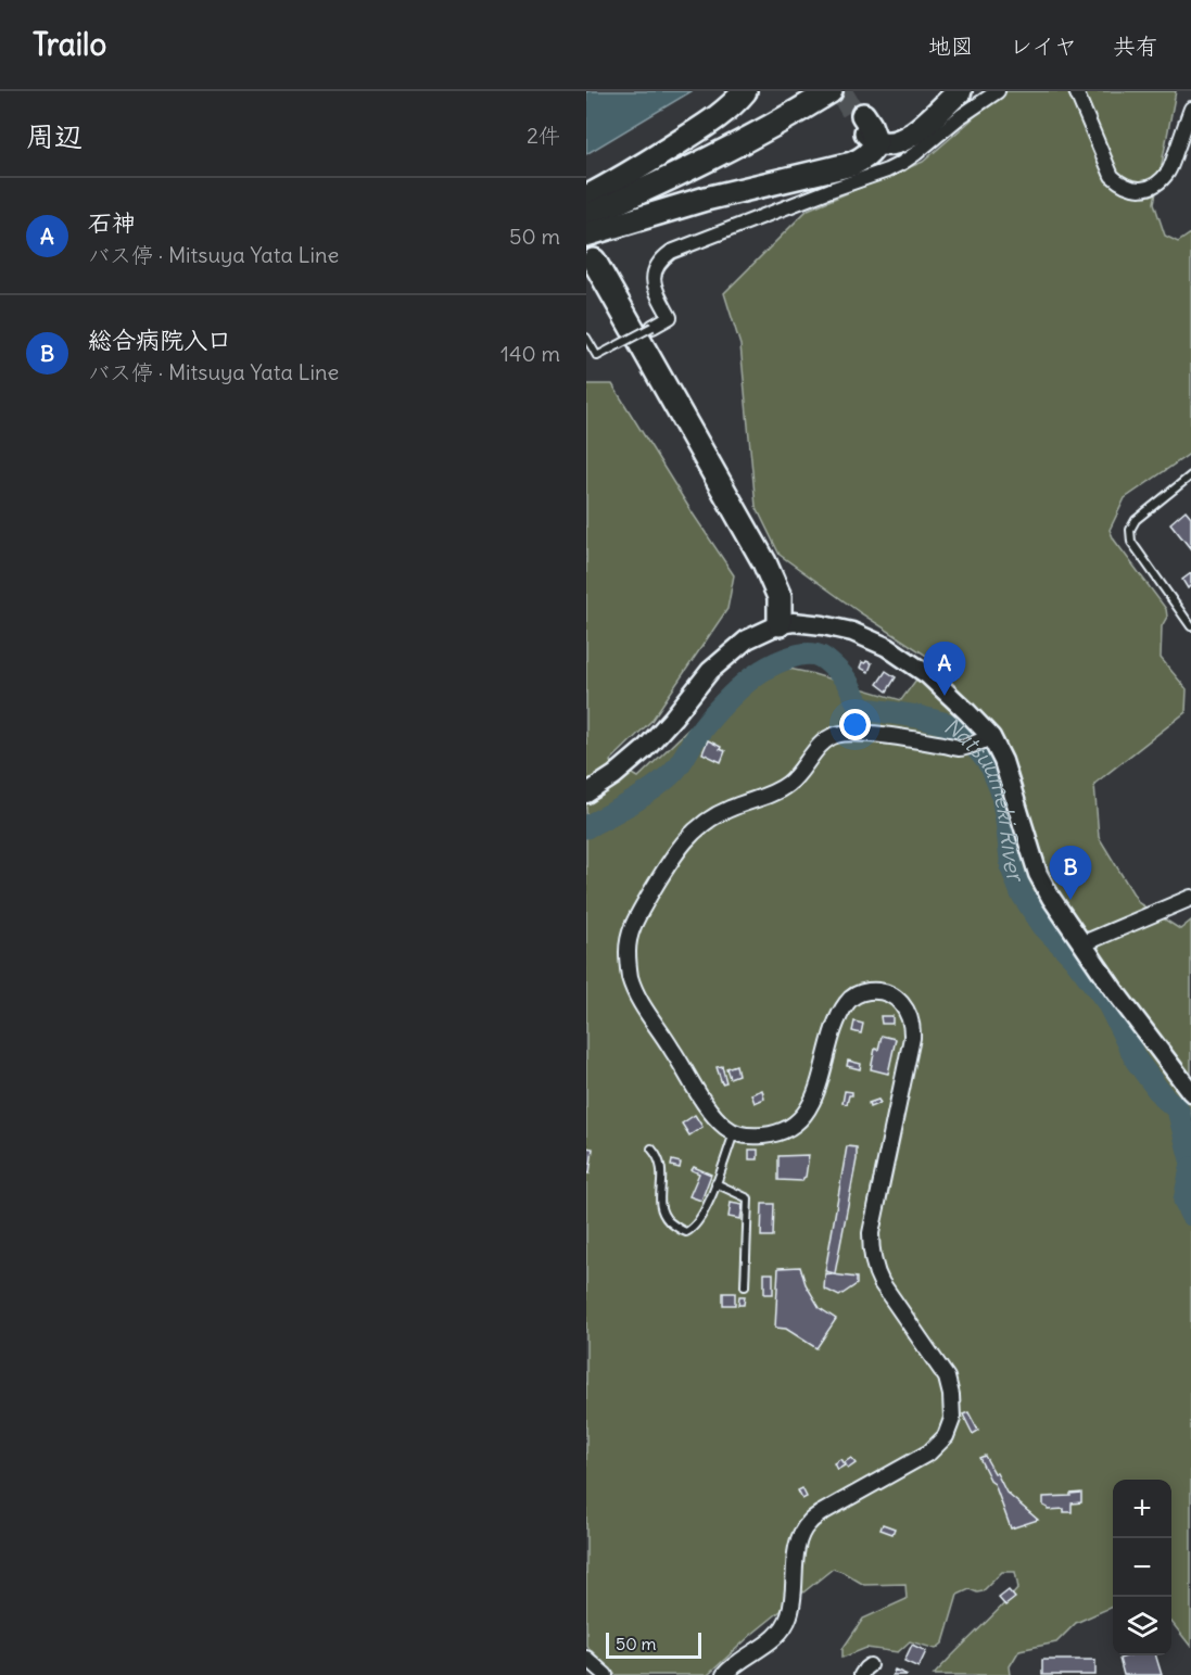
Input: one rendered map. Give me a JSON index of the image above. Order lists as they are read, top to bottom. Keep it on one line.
{"water":["Natsuumeki River"],"scale_bar":"50 m","page":{"header":"Trailo","nav":["地図","レイヤ","共有"],"heading":["周辺","2件"],"list":[{"mark":"A","name":"石神","note":"バス停 · Mitsuya Yata Line","value":"50 m"},{"mark":"B","name":"総合病院入口","note":"バス停 · Mitsuya Yata Line","value":"140 m"}],"pins":["A","B"],"map_buttons":["+","−"],"scale":"50 m"}}
